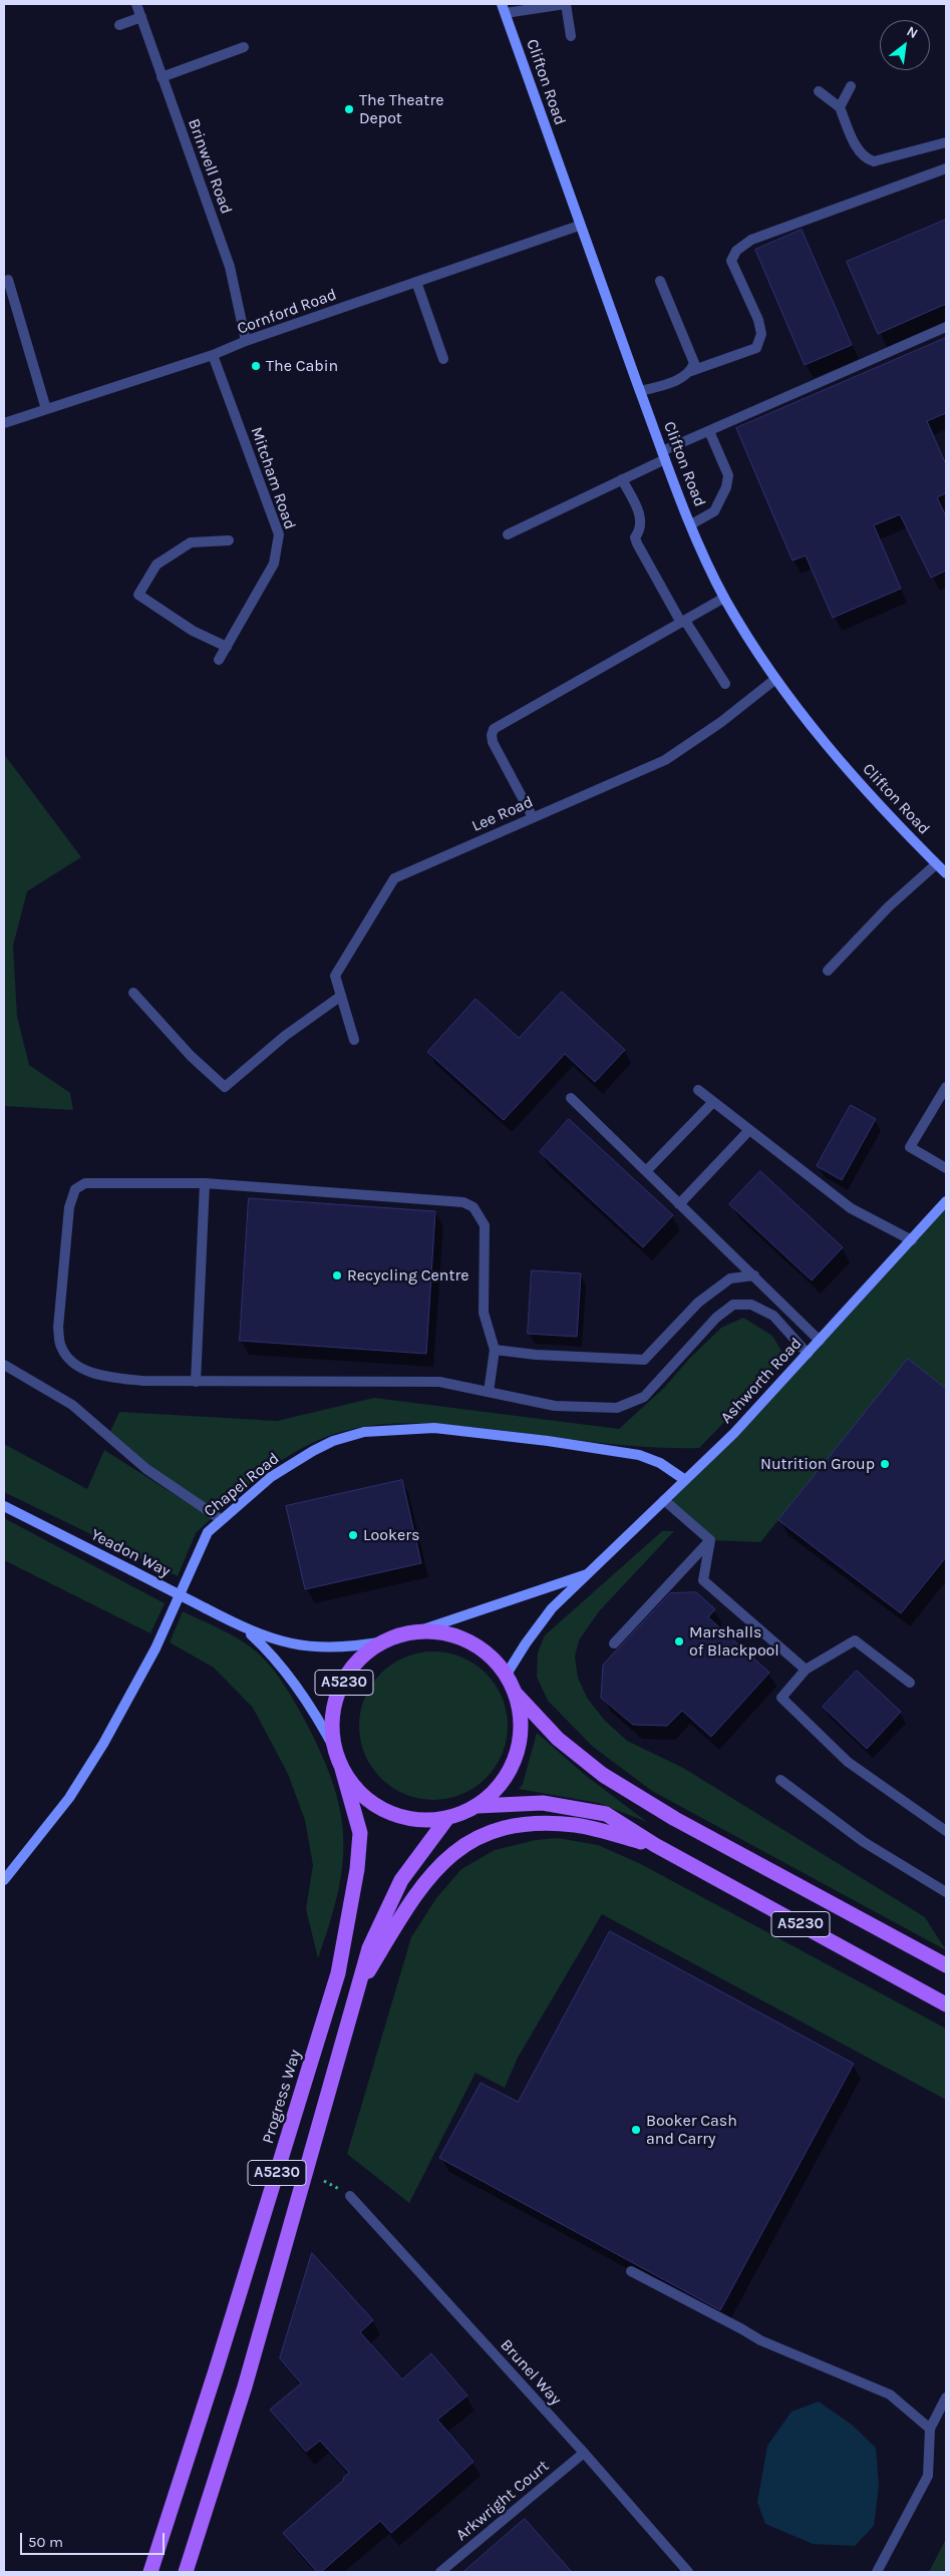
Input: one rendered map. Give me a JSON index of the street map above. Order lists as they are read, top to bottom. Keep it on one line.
{"streets":{"main road":["A5230","Progress Way"],"street":["Clifton Road","Brinwell Road","Cornford Road","Mitcham Road","Lee Road","Ashworth Road","Chapel Road","Yeadon Way","Brunel Way","Arkwright Court"]},"crossings":[["Clifton Road","Cornford Road"],["Clifton Road","Lee Road"],["Brinwell Road","Cornford Road"],["Cornford Road","Mitcham Road"],["Ashworth Road","Chapel Road"],["Ashworth Road","A5230"],["Yeadon Way","A5230"],["A5230","Progress Way"],["Brunel Way","Arkwright Court"]],"places":["The Theatre Depot","The Cabin","Recycling Centre","Nutrition Group","Lookers","Marshalls of Blackpool","Booker Cash and Carry"],"scale_bar":"50 m","north":"top right"}
